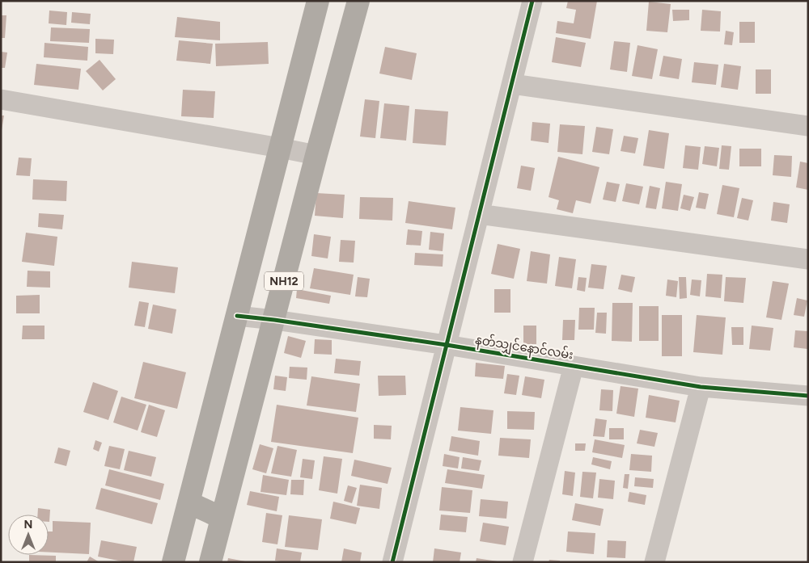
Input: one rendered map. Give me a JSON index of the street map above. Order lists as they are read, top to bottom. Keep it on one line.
{"streets":{"highway":["NH12"],"street":["နတ်သျှင်နောင်လမ်း"]},"crossings":[["NH12","နတ်သျှင်နောင်လမ်း"]],"north":"top"}
